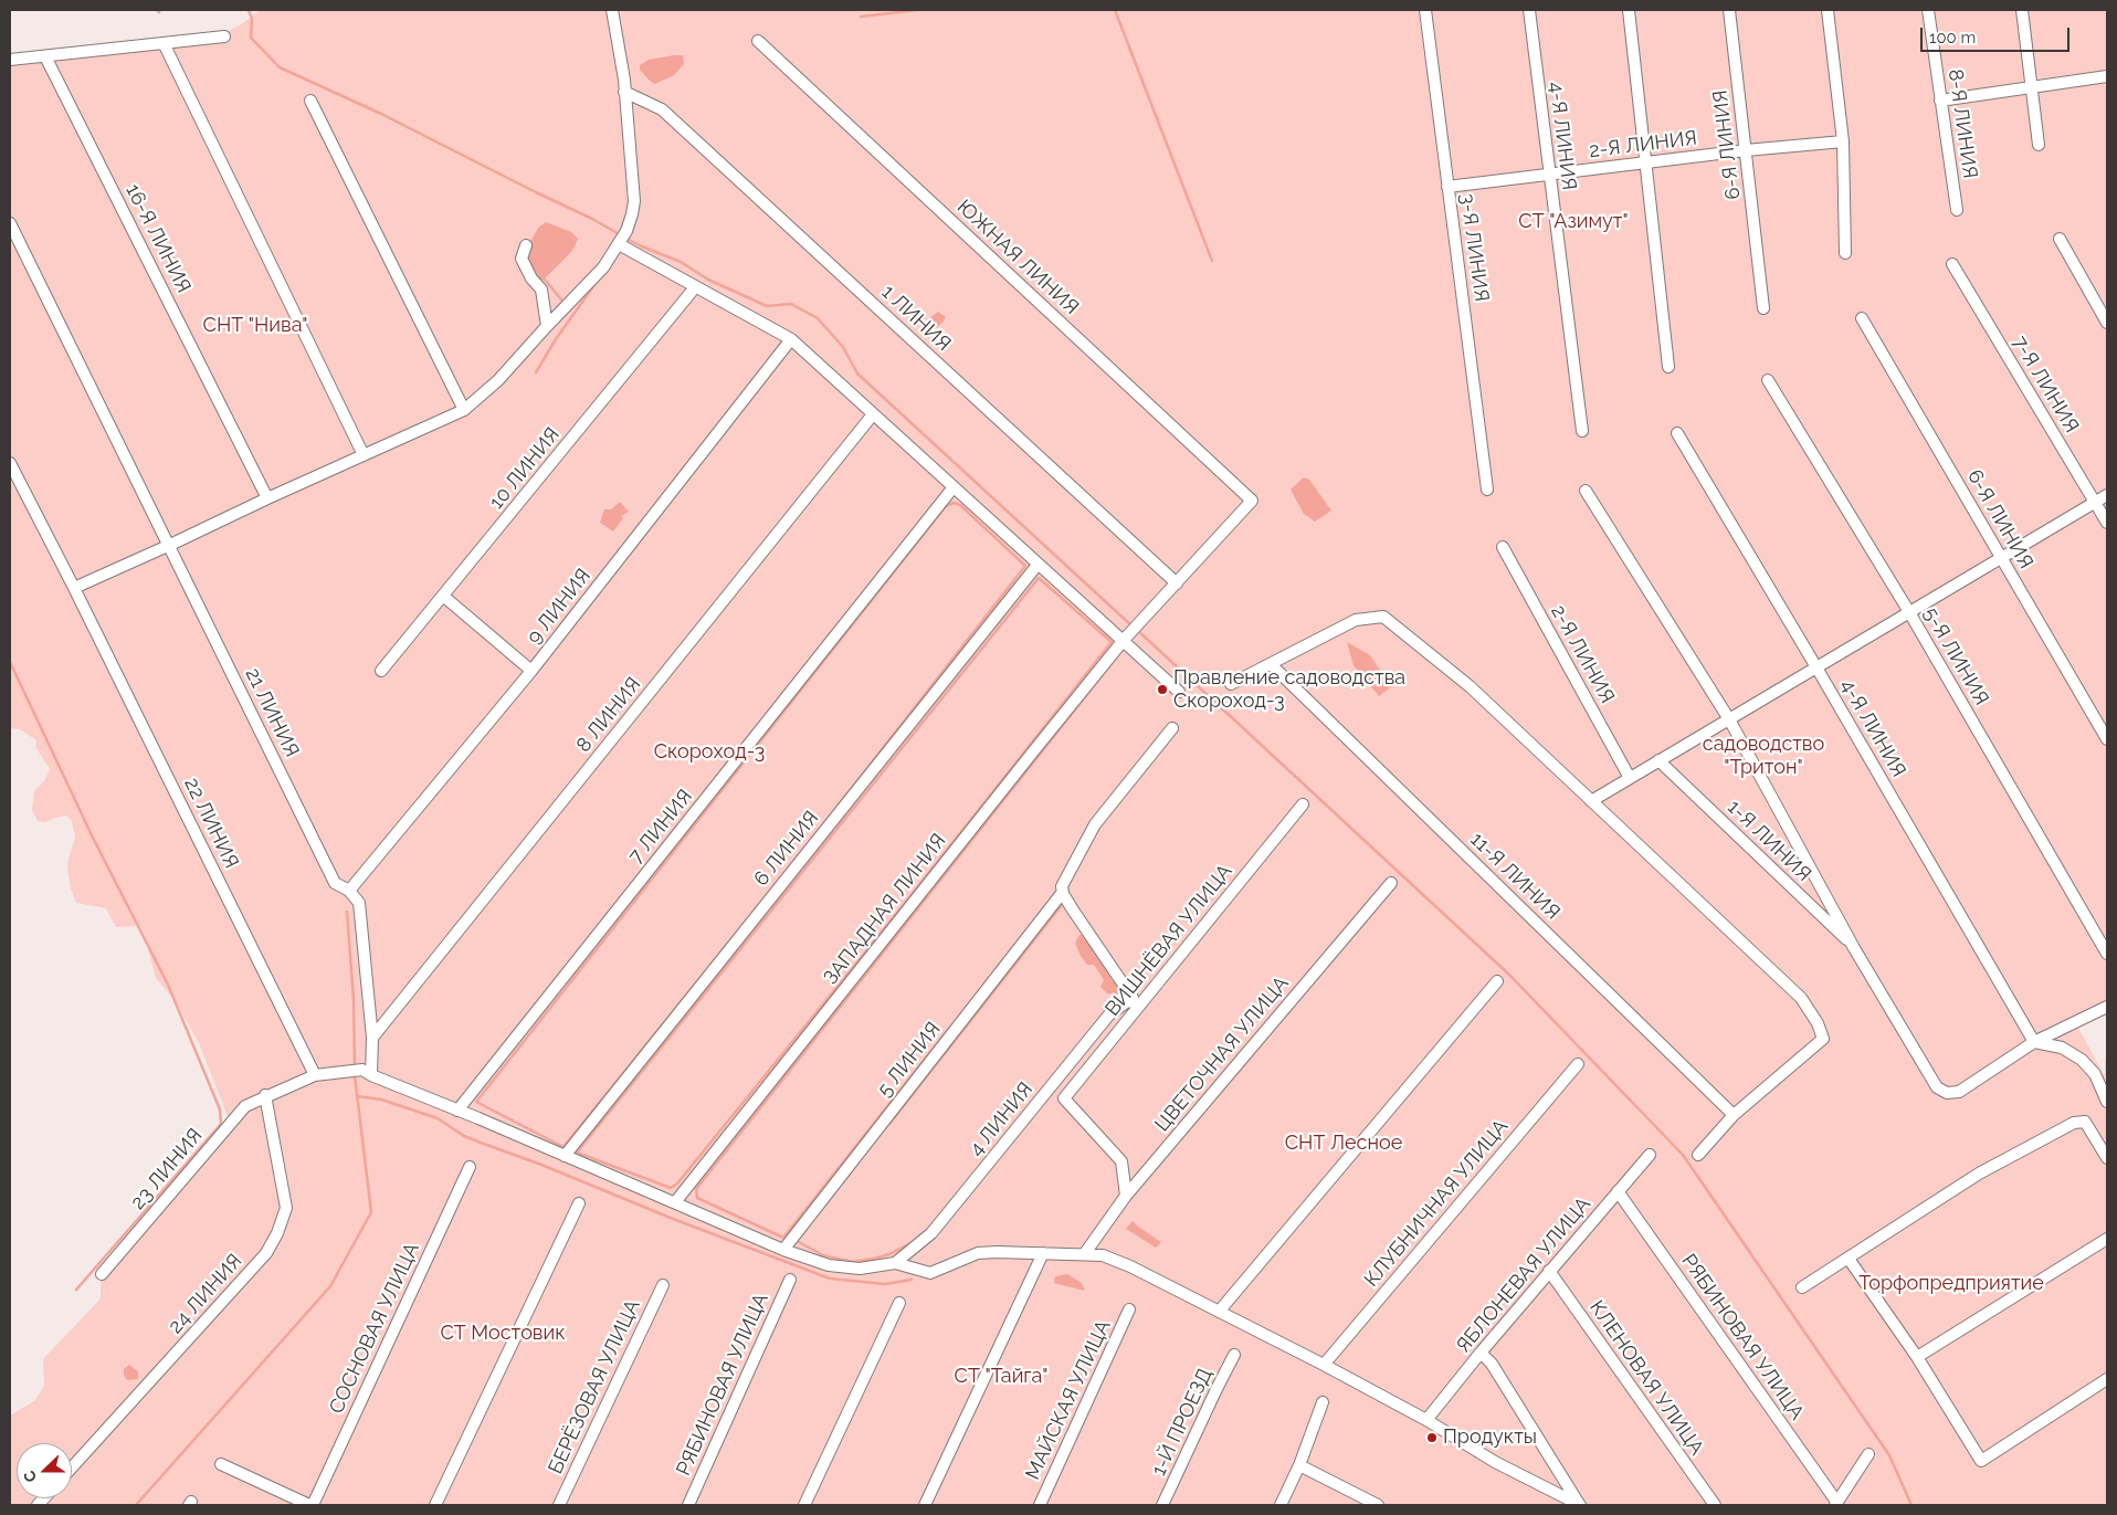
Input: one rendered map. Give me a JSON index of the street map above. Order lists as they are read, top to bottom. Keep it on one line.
{"streets":{"street":["8-Я ЛИНИЯ","4-Я ЛИНИЯ","2-Я ЛИНИЯ","6-Я ЛИНИЯ","16-Я ЛИНИЯ","3-Я ЛИНИЯ","ЮЖНАЯ ЛИНИЯ","1 ЛИНИЯ","7-Я ЛИНИЯ","10 ЛИНИЯ","9 ЛИНИЯ","5-Я ЛИНИЯ","21 ЛИНИЯ","8 ЛИНИЯ","22 ЛИНИЯ","7 ЛИНИЯ","1-Я ЛИНИЯ","6 ЛИНИЯ","11-Я ЛИНИЯ","ЗАПАДНАЯ ЛИНИЯ","ВИШНЁВАЯ УЛИЦА","ЦВЕТОЧНАЯ УЛИЦА","5 ЛИНИЯ","4 ЛИНИЯ","23 ЛИНИЯ","КЛУБНИЧНАЯ УЛИЦА","ЯБЛОНЕВАЯ УЛИЦА","24 ЛИНИЯ","СОСНОВАЯ УЛИЦА","РЯБИНОВАЯ УЛИЦА","КЛЕНОВАЯ УЛИЦА","БЕРЁЗОВАЯ УЛИЦА","МАЙСКАЯ УЛИЦА","1-Й ПРОЕЗД"]},"crossings":[["4-Я ЛИНИЯ","2-Я ЛИНИЯ"],["2-Я ЛИНИЯ","6-Я ЛИНИЯ"],["2-Я ЛИНИЯ","3-Я ЛИНИЯ"],["ЮЖНАЯ ЛИНИЯ","ЗАПАДНАЯ ЛИНИЯ"],["1 ЛИНИЯ","ЗАПАДНАЯ ЛИНИЯ"],["9 ЛИНИЯ","21 ЛИНИЯ"],["22 ЛИНИЯ","23 ЛИНИЯ"],["7 ЛИНИЯ","23 ЛИНИЯ"],["6 ЛИНИЯ","23 ЛИНИЯ"],["ЗАПАДНАЯ ЛИНИЯ","23 ЛИНИЯ"],["ВИШНЁВАЯ УЛИЦА","ЦВЕТОЧНАЯ УЛИЦА"],["5 ЛИНИЯ","23 ЛИНИЯ"],["4 ЛИНИЯ","23 ЛИНИЯ"],["23 ЛИНИЯ","24 ЛИНИЯ"],["ЯБЛОНЕВАЯ УЛИЦА","РЯБИНОВАЯ УЛИЦА"],["ЯБЛОНЕВАЯ УЛИЦА","КЛЕНОВАЯ УЛИЦА"]],"parks":["СТ \"Азимут\"","СНТ \"Нива\"","садоводство \"Тритон\"","Скороход-3","СНТ Лесное","Торфопредприятие","СТ Мостовик","СТ \"Тайга\""],"places":["Правление садоводства Скороход-3","Продукты"],"scale_bar":"100 m","north":"left"}
